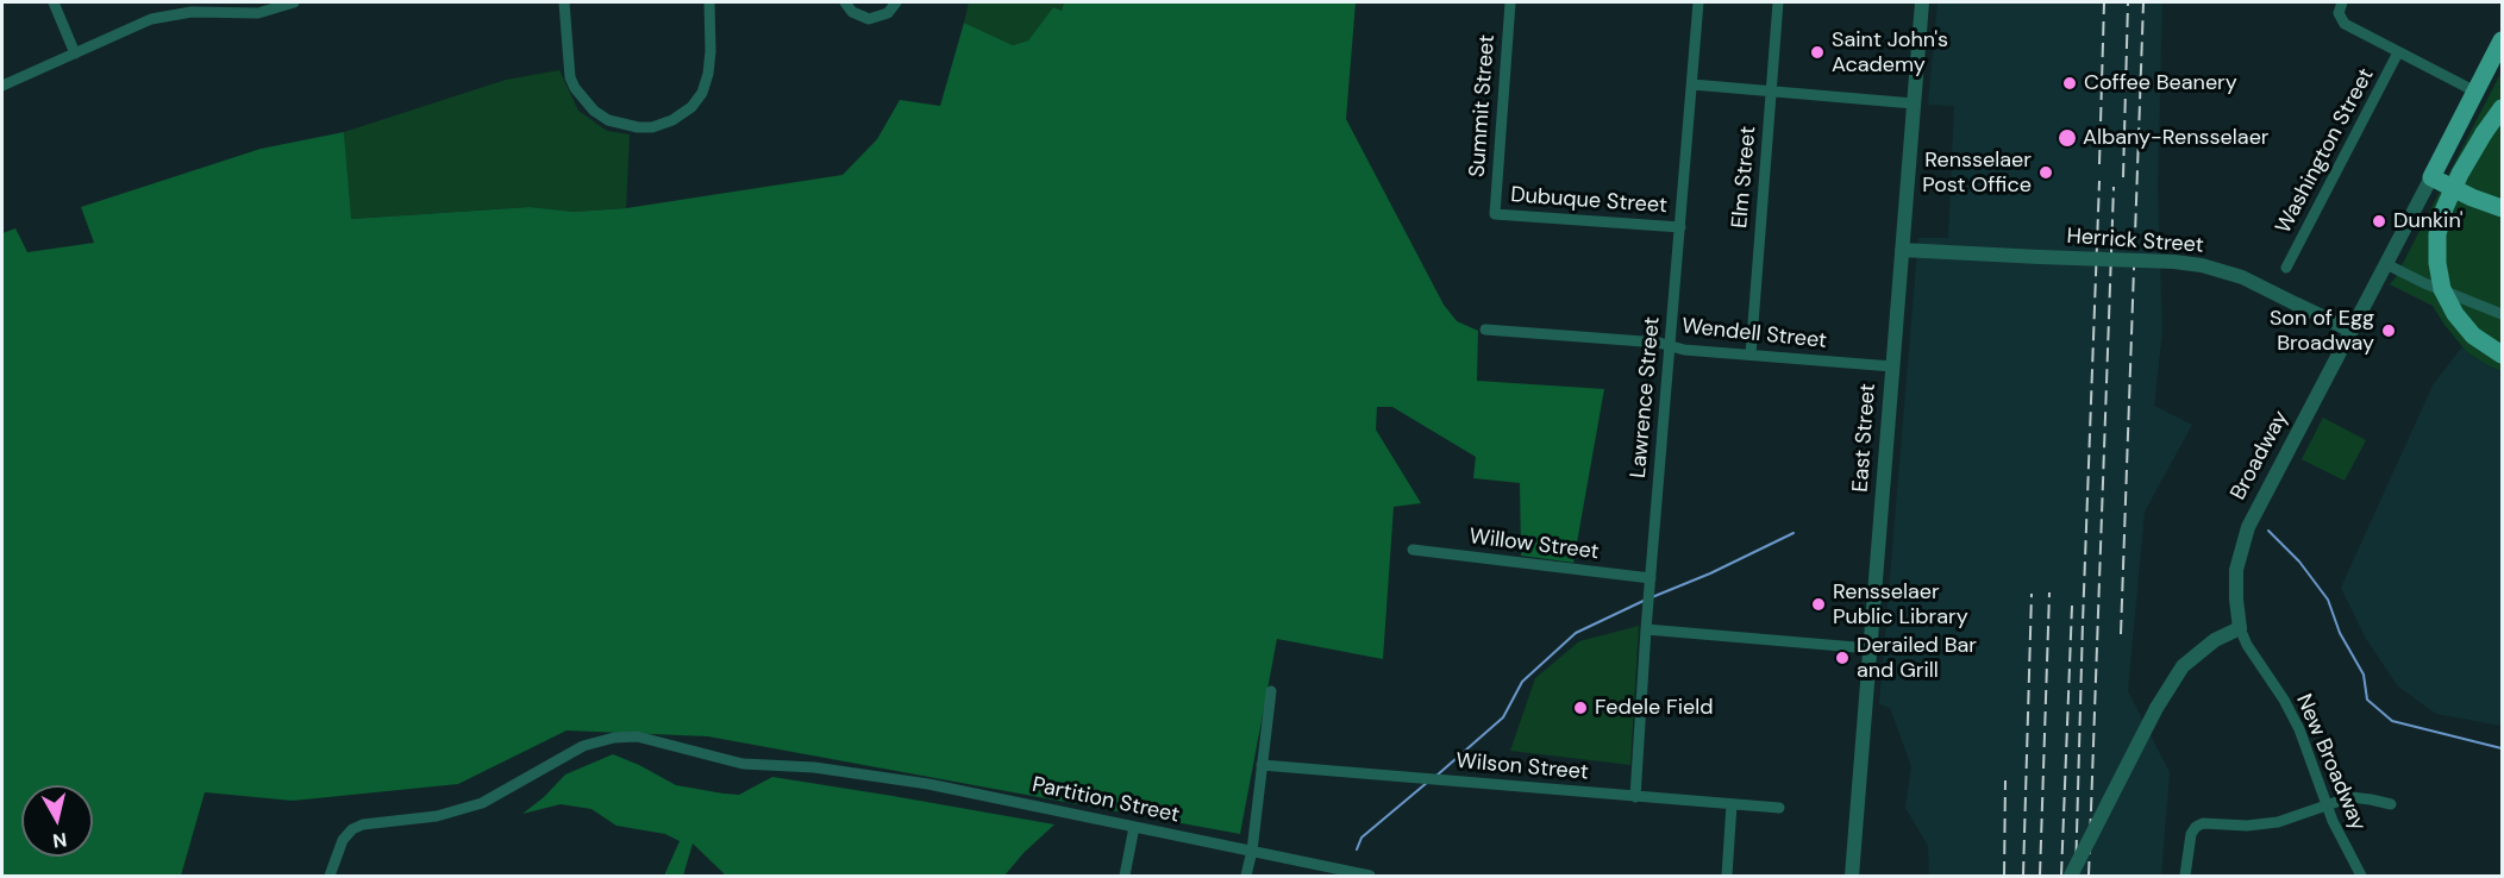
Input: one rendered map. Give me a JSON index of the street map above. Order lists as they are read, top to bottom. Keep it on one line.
{"streets":{"main road":["Broadway"],"street":["Summit Street","Washington Street","Elm Street","Dubuque Street","Herrick Street","Wendell Street","Lawrence Street","East Street","Willow Street","New Broadway","Wilson Street","Partition Street"]},"crossings":[["Summit Street","Dubuque Street"],["Elm Street","Wendell Street"],["Dubuque Street","Lawrence Street"],["Herrick Street","East Street"],["Herrick Street","Broadway"],["Wendell Street","Lawrence Street"],["Wendell Street","East Street"],["Lawrence Street","Willow Street"],["Lawrence Street","Wilson Street"],["Broadway","New Broadway"]],"places":["Saint John's Academy","Coffee Beanery","Albany-Rensselaer","Rensselaer Post Office","Dunkin'","Son of Egg Broadway","Rensselaer Public Library","Derailed Bar and Grill","Fedele Field"],"north":"bottom"}
